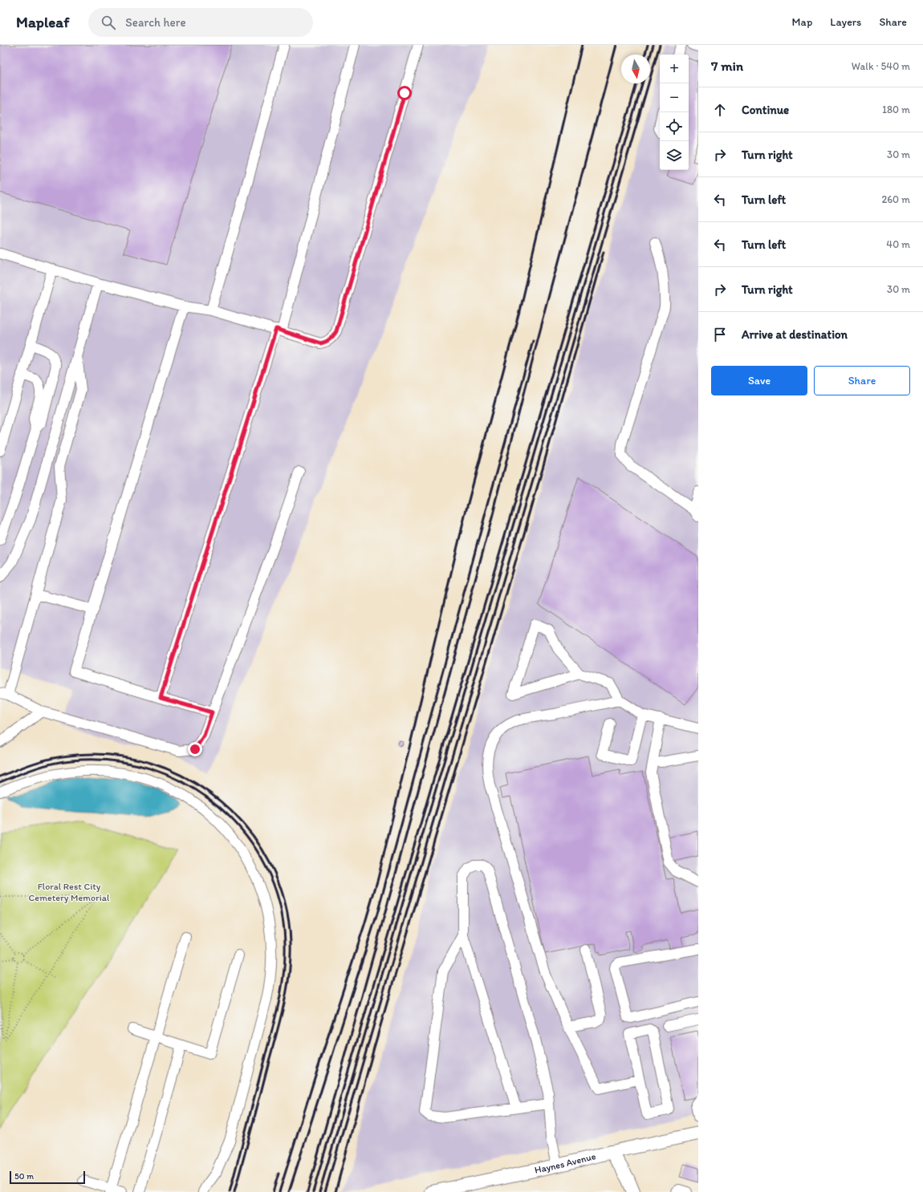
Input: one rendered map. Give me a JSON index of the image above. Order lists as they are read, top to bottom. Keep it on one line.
{"streets":{"main road":["Haynes Avenue"]},"parks":["Floral Rest City Cemetery Memorial"],"scale_bar":"50 m","north":"bottom","page":{"header":"Mapleaf","search":"Search here","nav":["Map","Layers","Share"],"heading":["7 min","Walk · 540 m"],"map_buttons":["+","−"],"list":[["Continue","180 m"],["Turn right","30 m"],["Turn left","260 m"],["Turn left","40 m"],["Turn right","30 m"],"Arrive at destination"],"buttons":["Save","Share"],"scale":"50 m"}}
